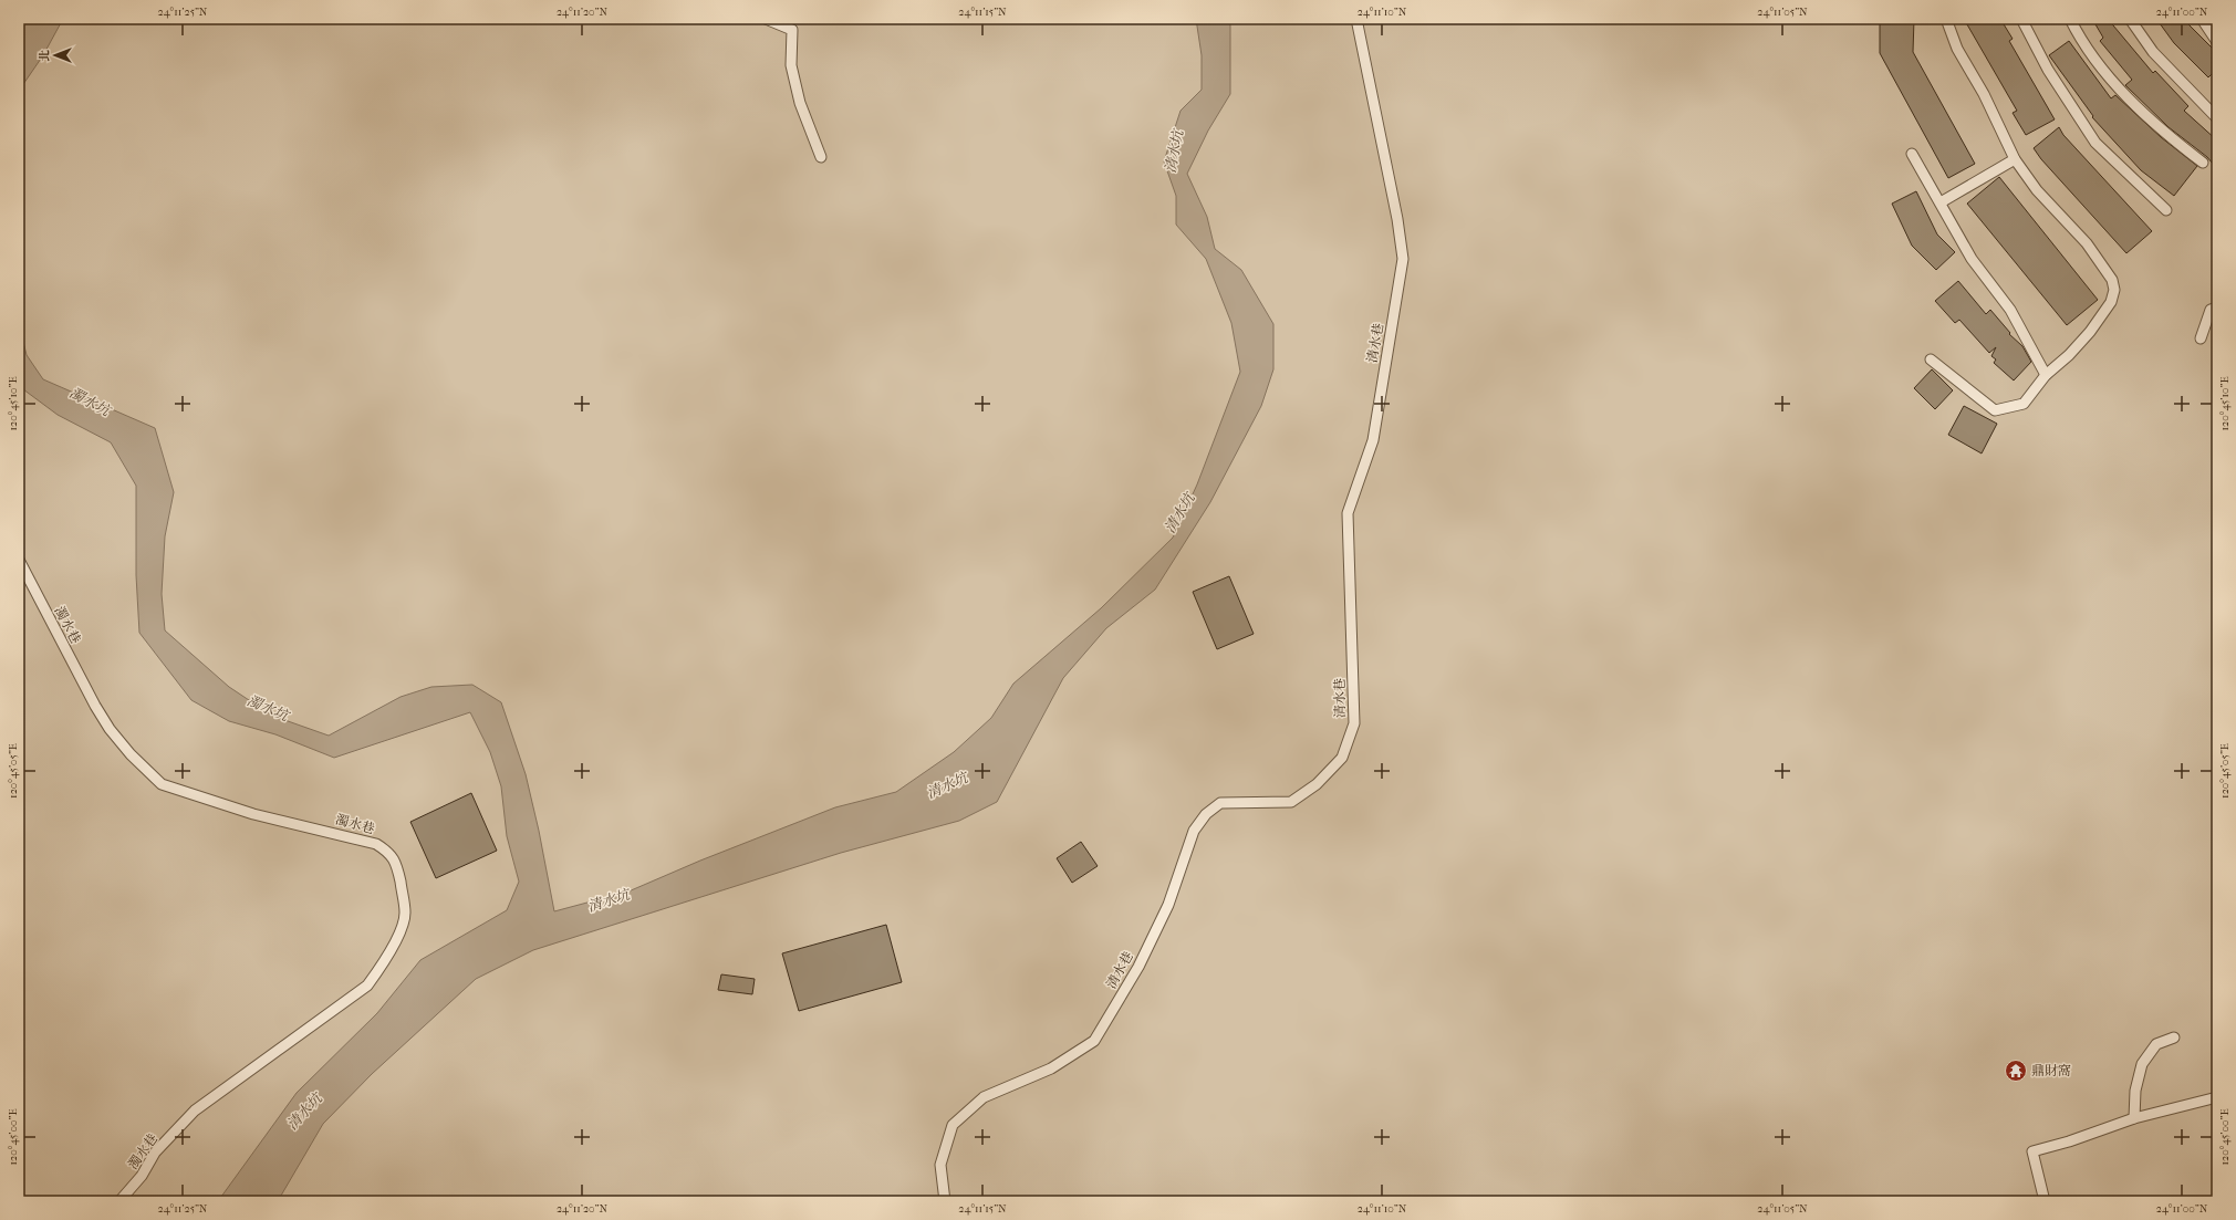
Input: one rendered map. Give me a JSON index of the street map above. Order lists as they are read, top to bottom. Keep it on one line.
{"streets":{"lane":["清水巷","濁水巷"]},"water":["清水坑","濁水坑"],"places":{"temple":["鼎財窩"]},"north":"left","coordinates":["24°11'25\"N","24°11'20\"N","24°11'15\"N","24°11'10\"N","24°11'05\"N","24°11'00\"N","120°45'10\"E","120°45'05\"E","120°45'00\"E"]}
